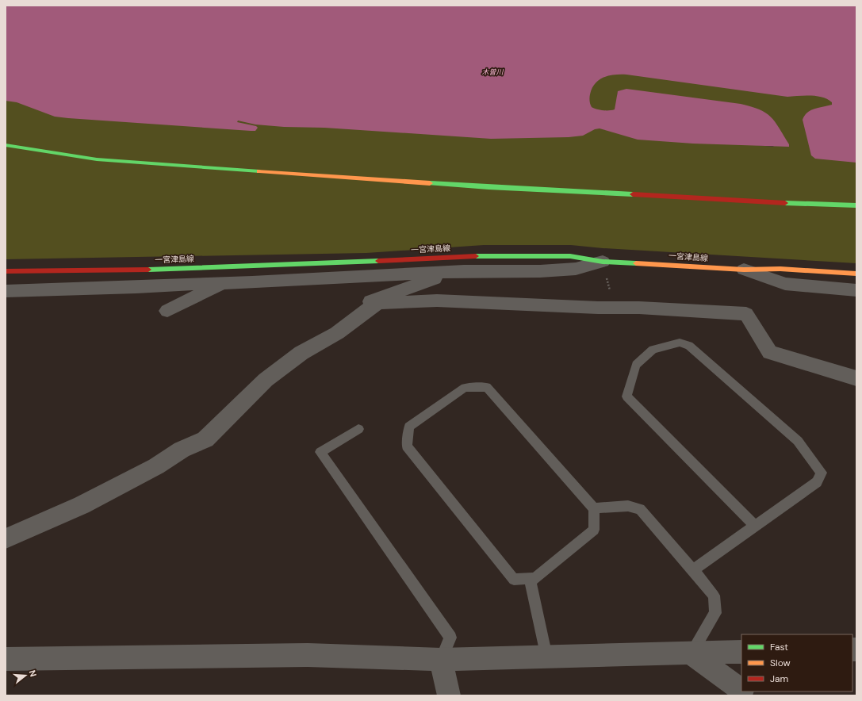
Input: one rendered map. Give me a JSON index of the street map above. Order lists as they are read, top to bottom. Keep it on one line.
{"streets":{"street":["一宮津島線"]},"water":["木曽川"],"legend":["Fast","Slow","Jam"],"north":"right"}
